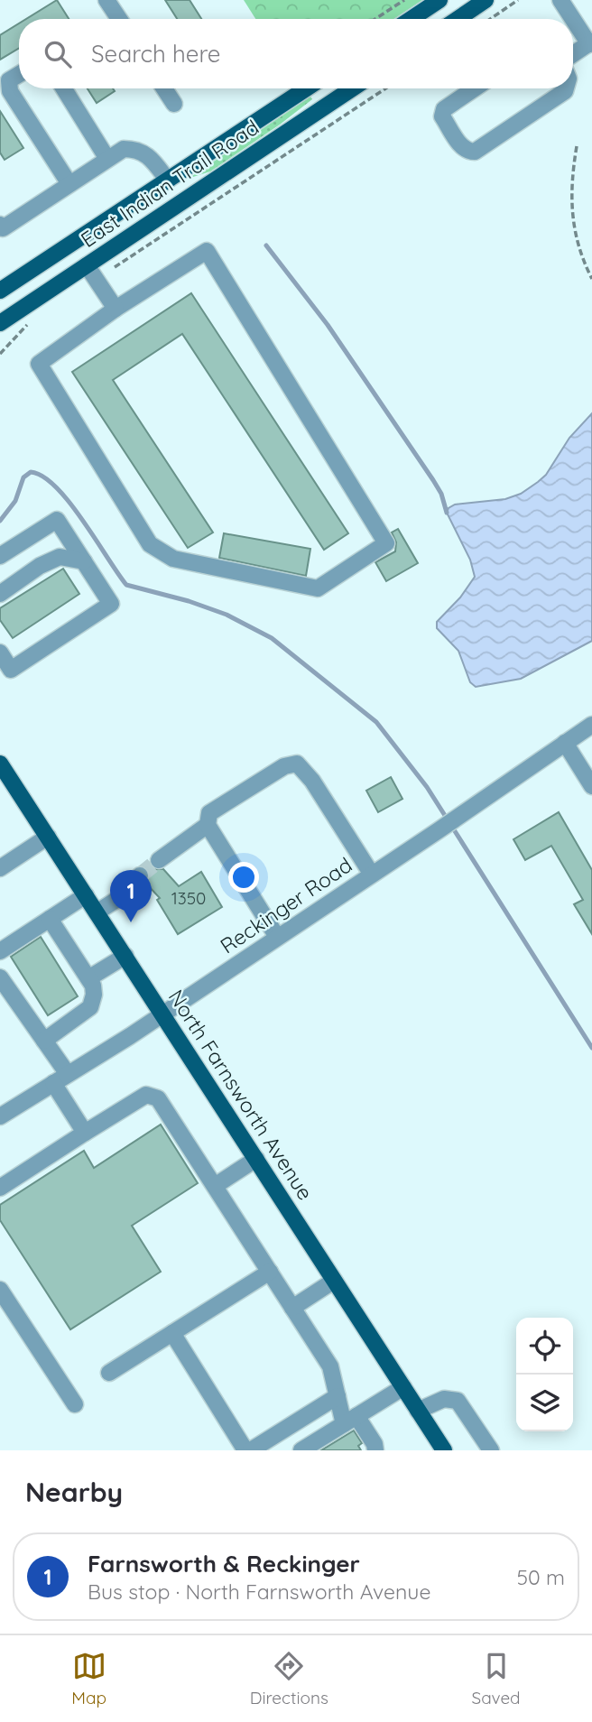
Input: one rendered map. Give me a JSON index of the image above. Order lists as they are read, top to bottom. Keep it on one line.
{"streets":{"main road":["East Indian Trail Road","North Farnsworth Avenue"],"street":["Reckinger Road"]},"crossings":[["Reckinger Road","North Farnsworth Avenue"]],"house_numbers":["1350"],"page":{"search":"Search here","pins":"1","heading":"Nearby","list":[{"mark":"1","name":"Farnsworth & Reckinger","note":"Bus stop · North Farnsworth Avenue","value":"50 m"}],"nav":["Map","Directions","Saved"]}}
